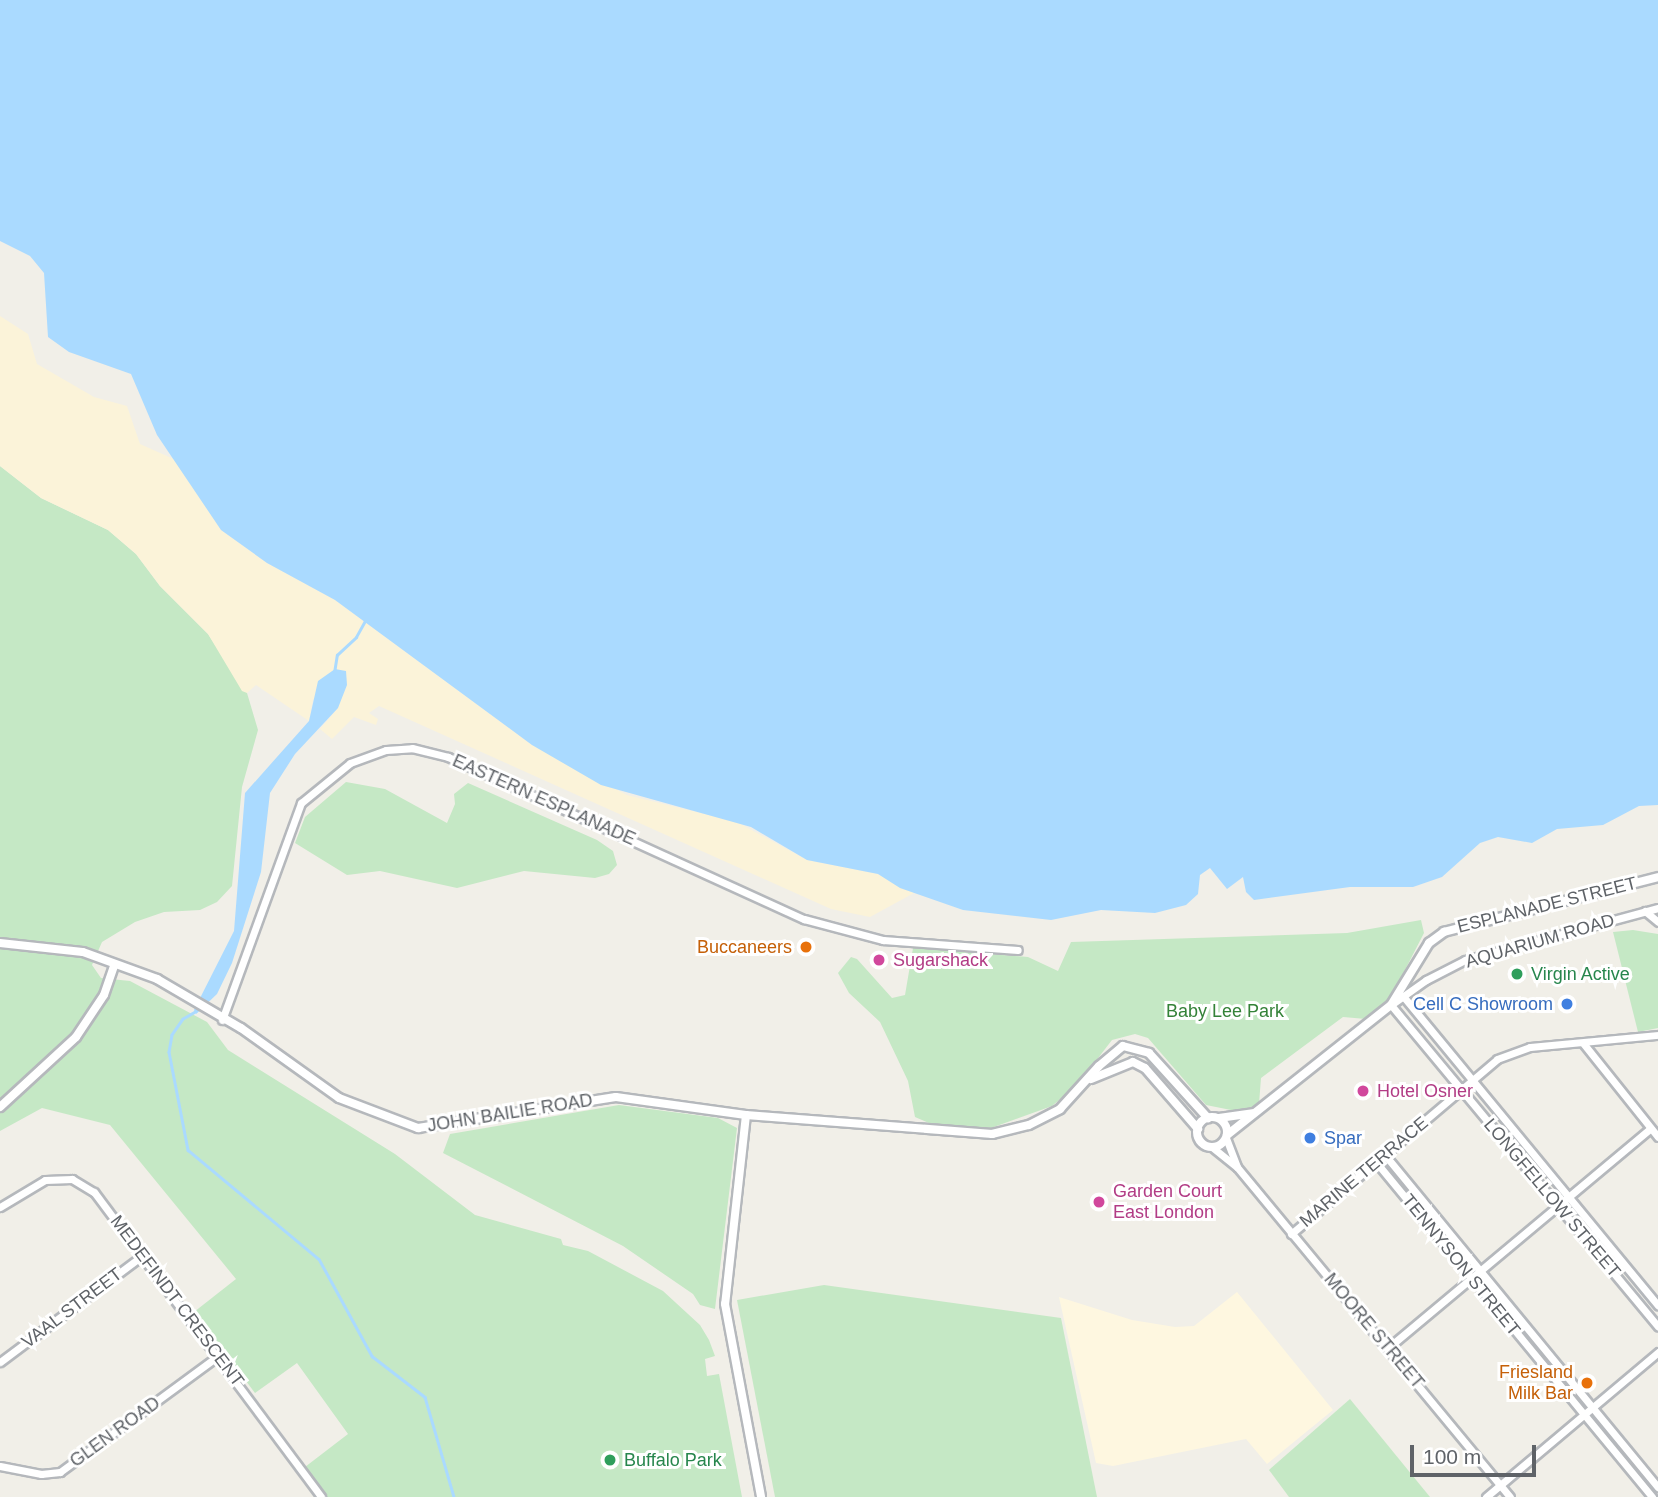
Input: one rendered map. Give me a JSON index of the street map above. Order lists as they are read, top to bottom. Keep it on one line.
{"streets":{"street":["EASTERN ESPLANADE","ESPLANADE STREET","AQUARIUM ROAD","JOHN BAILIE ROAD","MARINE TERRACE","LONGFELLOW STREET","TENNYSON STREET","MEDEFINDT CRESCENT","VAAL STREET","MOORE STREET","GLEN ROAD"]},"crossings":[["EASTERN ESPLANADE","JOHN BAILIE ROAD"],["ESPLANADE STREET","AQUARIUM ROAD"],["ESPLANADE STREET","JOHN BAILIE ROAD"],["ESPLANADE STREET","LONGFELLOW STREET"],["ESPLANADE STREET","MOORE STREET"],["AQUARIUM ROAD","LONGFELLOW STREET"],["JOHN BAILIE ROAD","MOORE STREET"],["MARINE TERRACE","LONGFELLOW STREET"],["MARINE TERRACE","TENNYSON STREET"],["MARINE TERRACE","MOORE STREET"],["MEDEFINDT CRESCENT","VAAL STREET"],["MEDEFINDT CRESCENT","GLEN ROAD"]],"parks":["Baby Lee Park"],"places":["Buccaneers","Sugarshack","Virgin Active","Cell C Showroom","Hotel Osner","Spar","Garden Court East London","Friesland Milk Bar","Buffalo Park"],"scale_bar":"100 m"}
